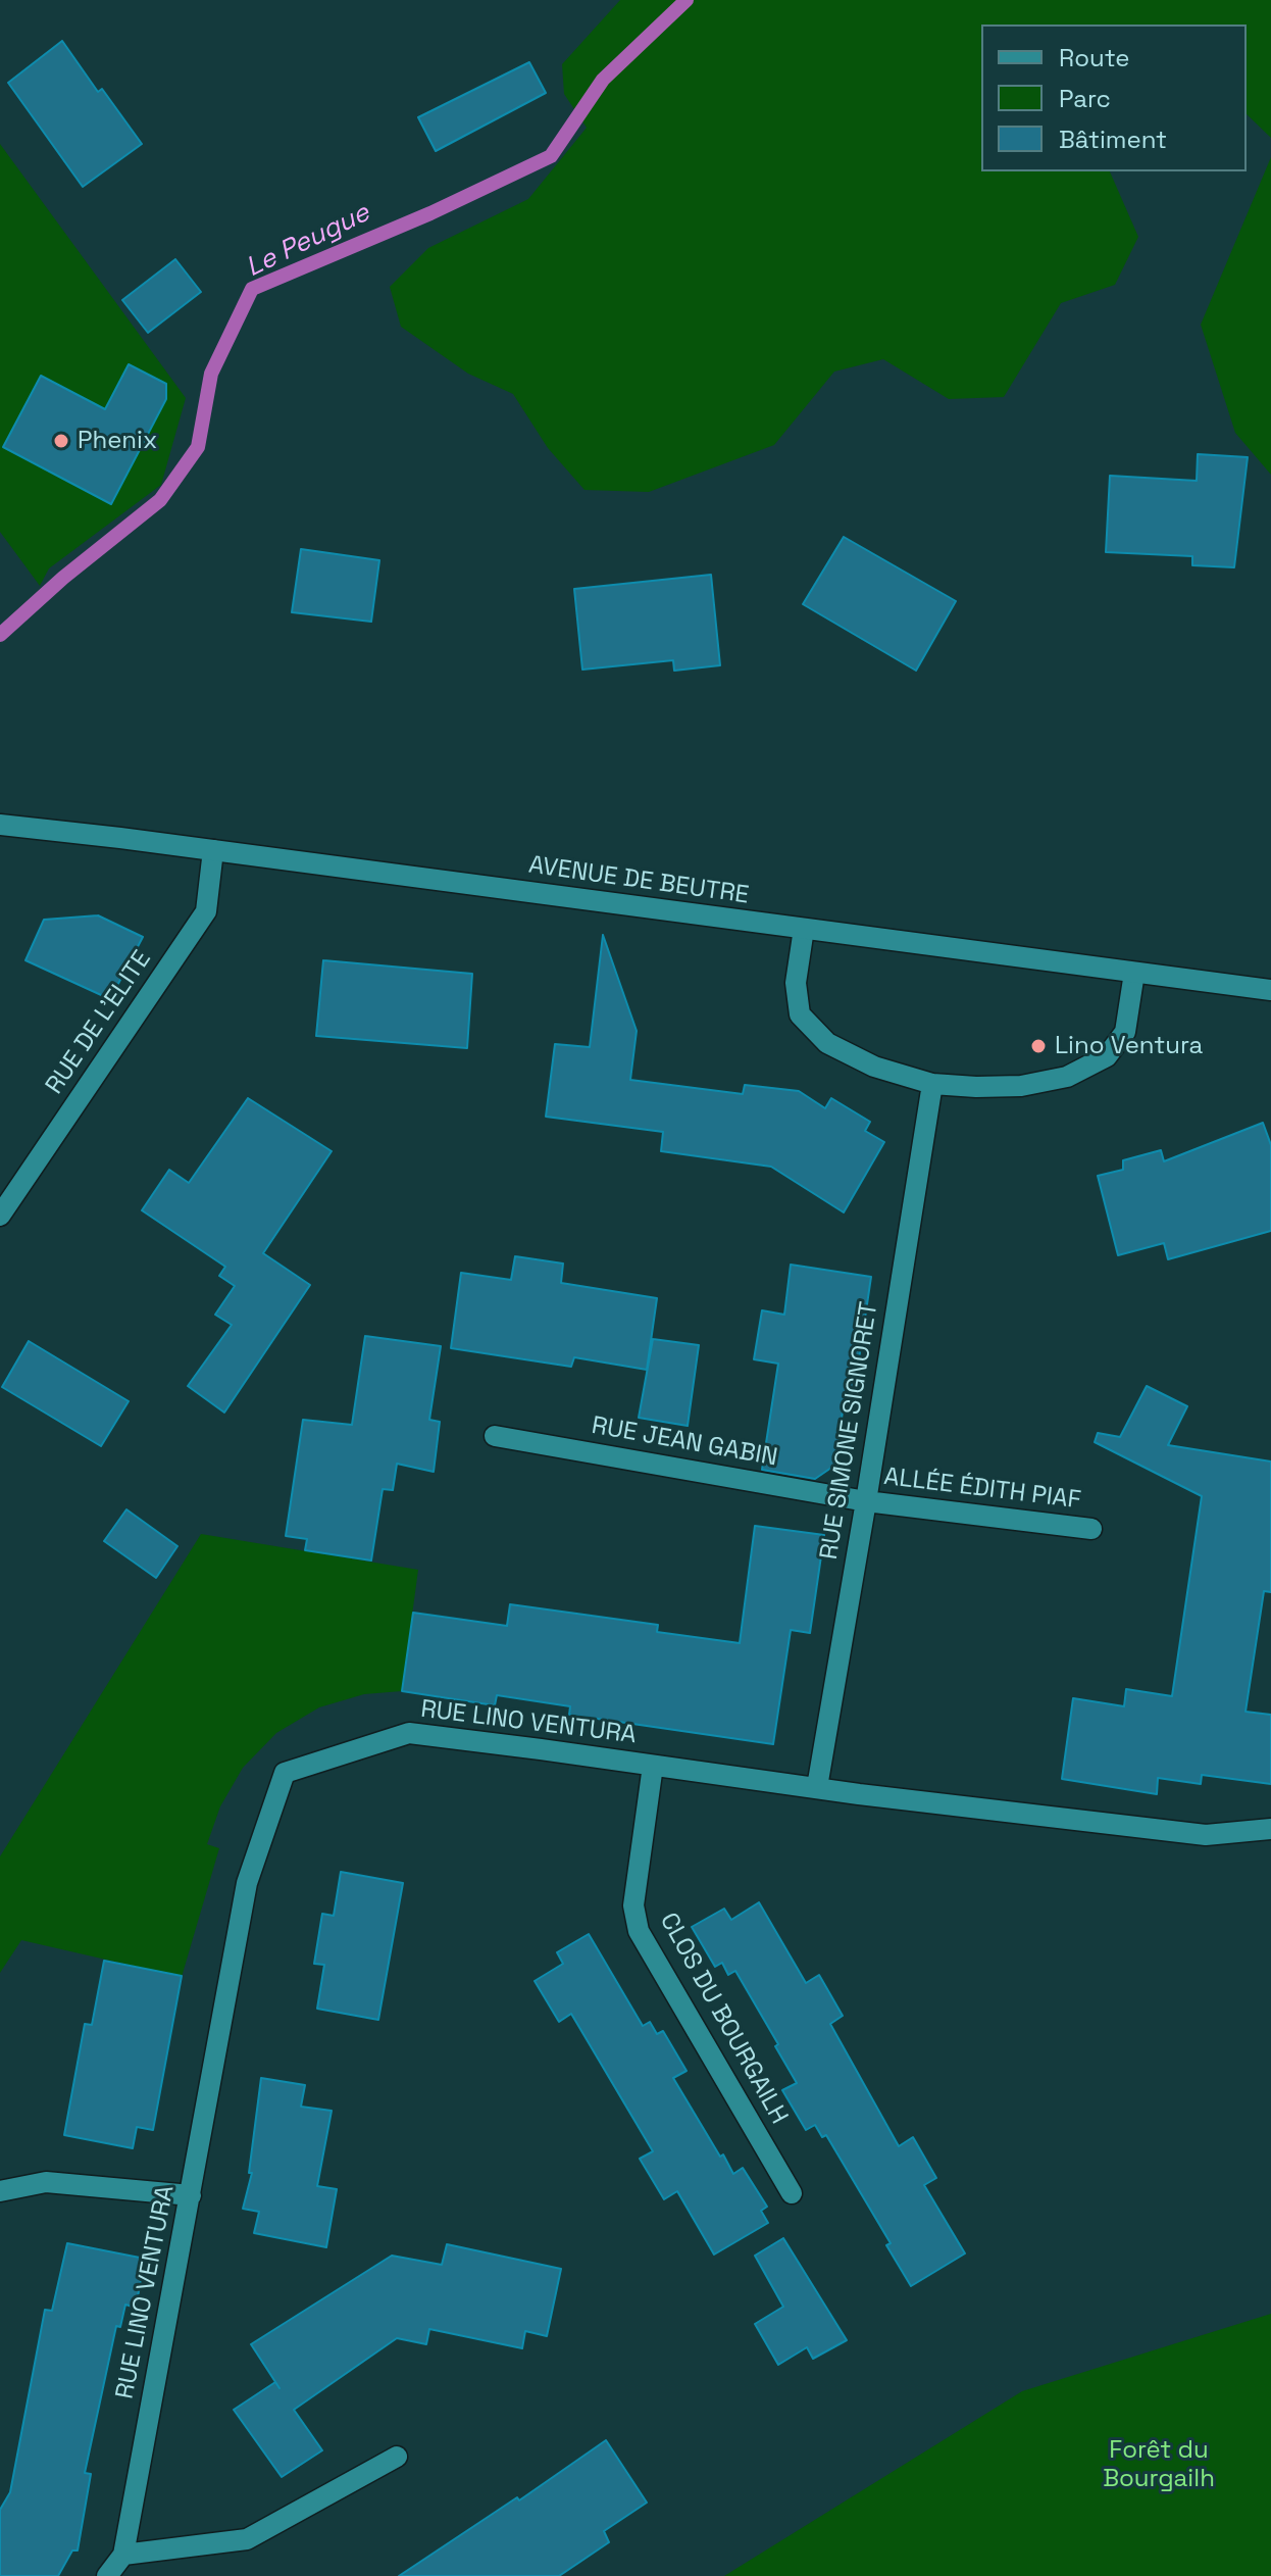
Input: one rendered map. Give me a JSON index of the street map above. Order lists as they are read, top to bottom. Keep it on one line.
{"streets":{"street":["AVENUE DE BEUTRE","RUE DE L'ELITE","RUE SIMONE SIGNORET","RUE JEAN GABIN","ALLÉE ÉDITH PIAF","RUE LINO VENTURA","CLOS DU BOURGAILH"]},"crossings":[["AVENUE DE BEUTRE","RUE DE L'ELITE"],["RUE SIMONE SIGNORET","RUE JEAN GABIN"],["RUE SIMONE SIGNORET","ALLÉE ÉDITH PIAF"],["RUE SIMONE SIGNORET","RUE LINO VENTURA"],["RUE JEAN GABIN","ALLÉE ÉDITH PIAF"],["RUE LINO VENTURA","CLOS DU BOURGAILH"]],"water":["Le Peugue"],"parks":["Forêt du Bourgailh"],"places":["Phenix","Lino Ventura"],"legend":["Route","Parc","Bâtiment"]}
